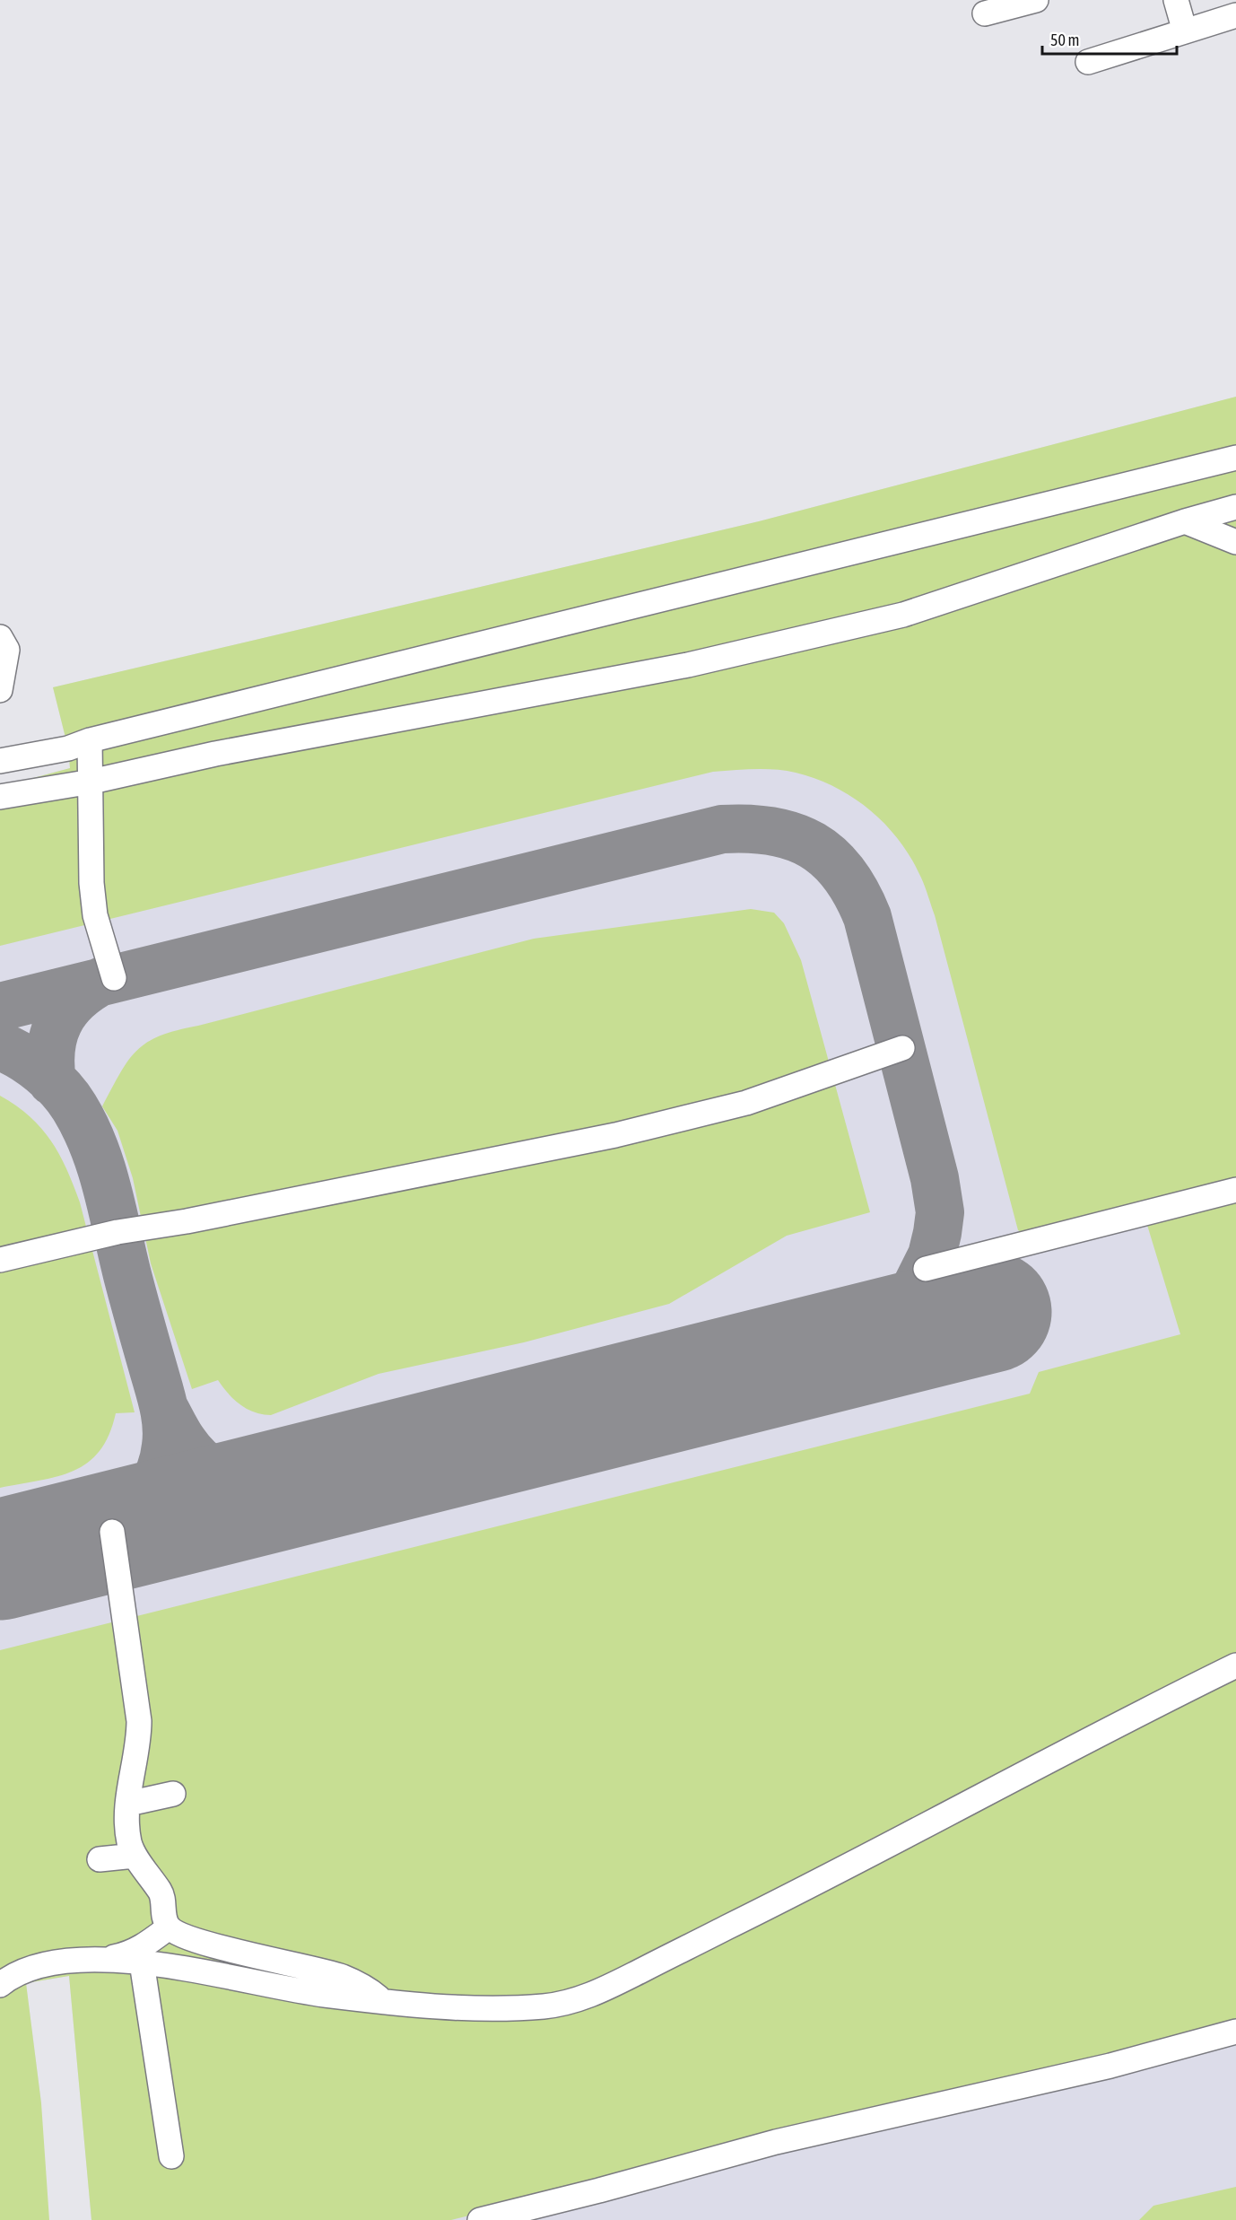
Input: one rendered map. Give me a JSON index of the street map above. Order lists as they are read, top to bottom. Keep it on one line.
{"scale_bar":"50 m"}
